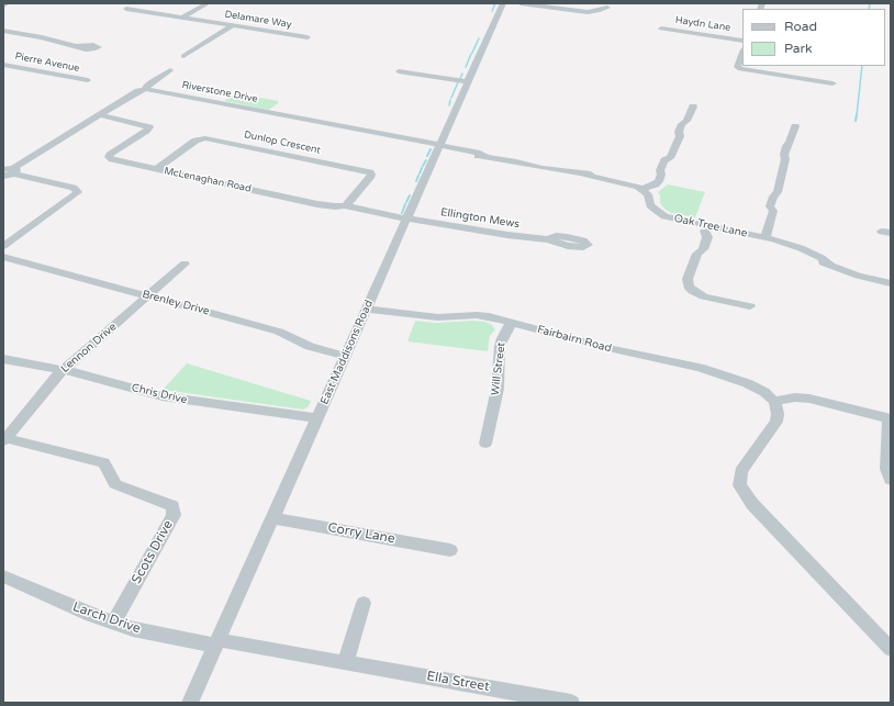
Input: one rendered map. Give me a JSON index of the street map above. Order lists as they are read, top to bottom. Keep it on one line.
{"streets":{"street":["Delamare Way","Haydn Lane","Pierre Avenue","Riverstone Drive","Dunlop Crescent","McLenaghan Road","Ellington Mews","Oak Tree Lane","Brenley Drive","Fairbairn Road","Lennon Drive","East Maddisons Road","Will Street","Chris Drive","Corry Lane","Scots Drive","Larch Drive","Ella Street"]},"crossings":[["Riverstone Drive","East Maddisons Road"],["Dunlop Crescent","McLenaghan Road"],["McLenaghan Road","Ellington Mews"],["McLenaghan Road","East Maddisons Road"],["Ellington Mews","East Maddisons Road"],["Brenley Drive","Lennon Drive"],["Brenley Drive","East Maddisons Road"],["Fairbairn Road","East Maddisons Road"],["Fairbairn Road","Will Street"],["Lennon Drive","Chris Drive"],["Lennon Drive","Scots Drive"],["East Maddisons Road","Chris Drive"],["East Maddisons Road","Corry Lane"],["East Maddisons Road","Larch Drive"],["East Maddisons Road","Ella Street"],["Scots Drive","Larch Drive"],["Larch Drive","Ella Street"]],"legend":["Road","Park"]}
